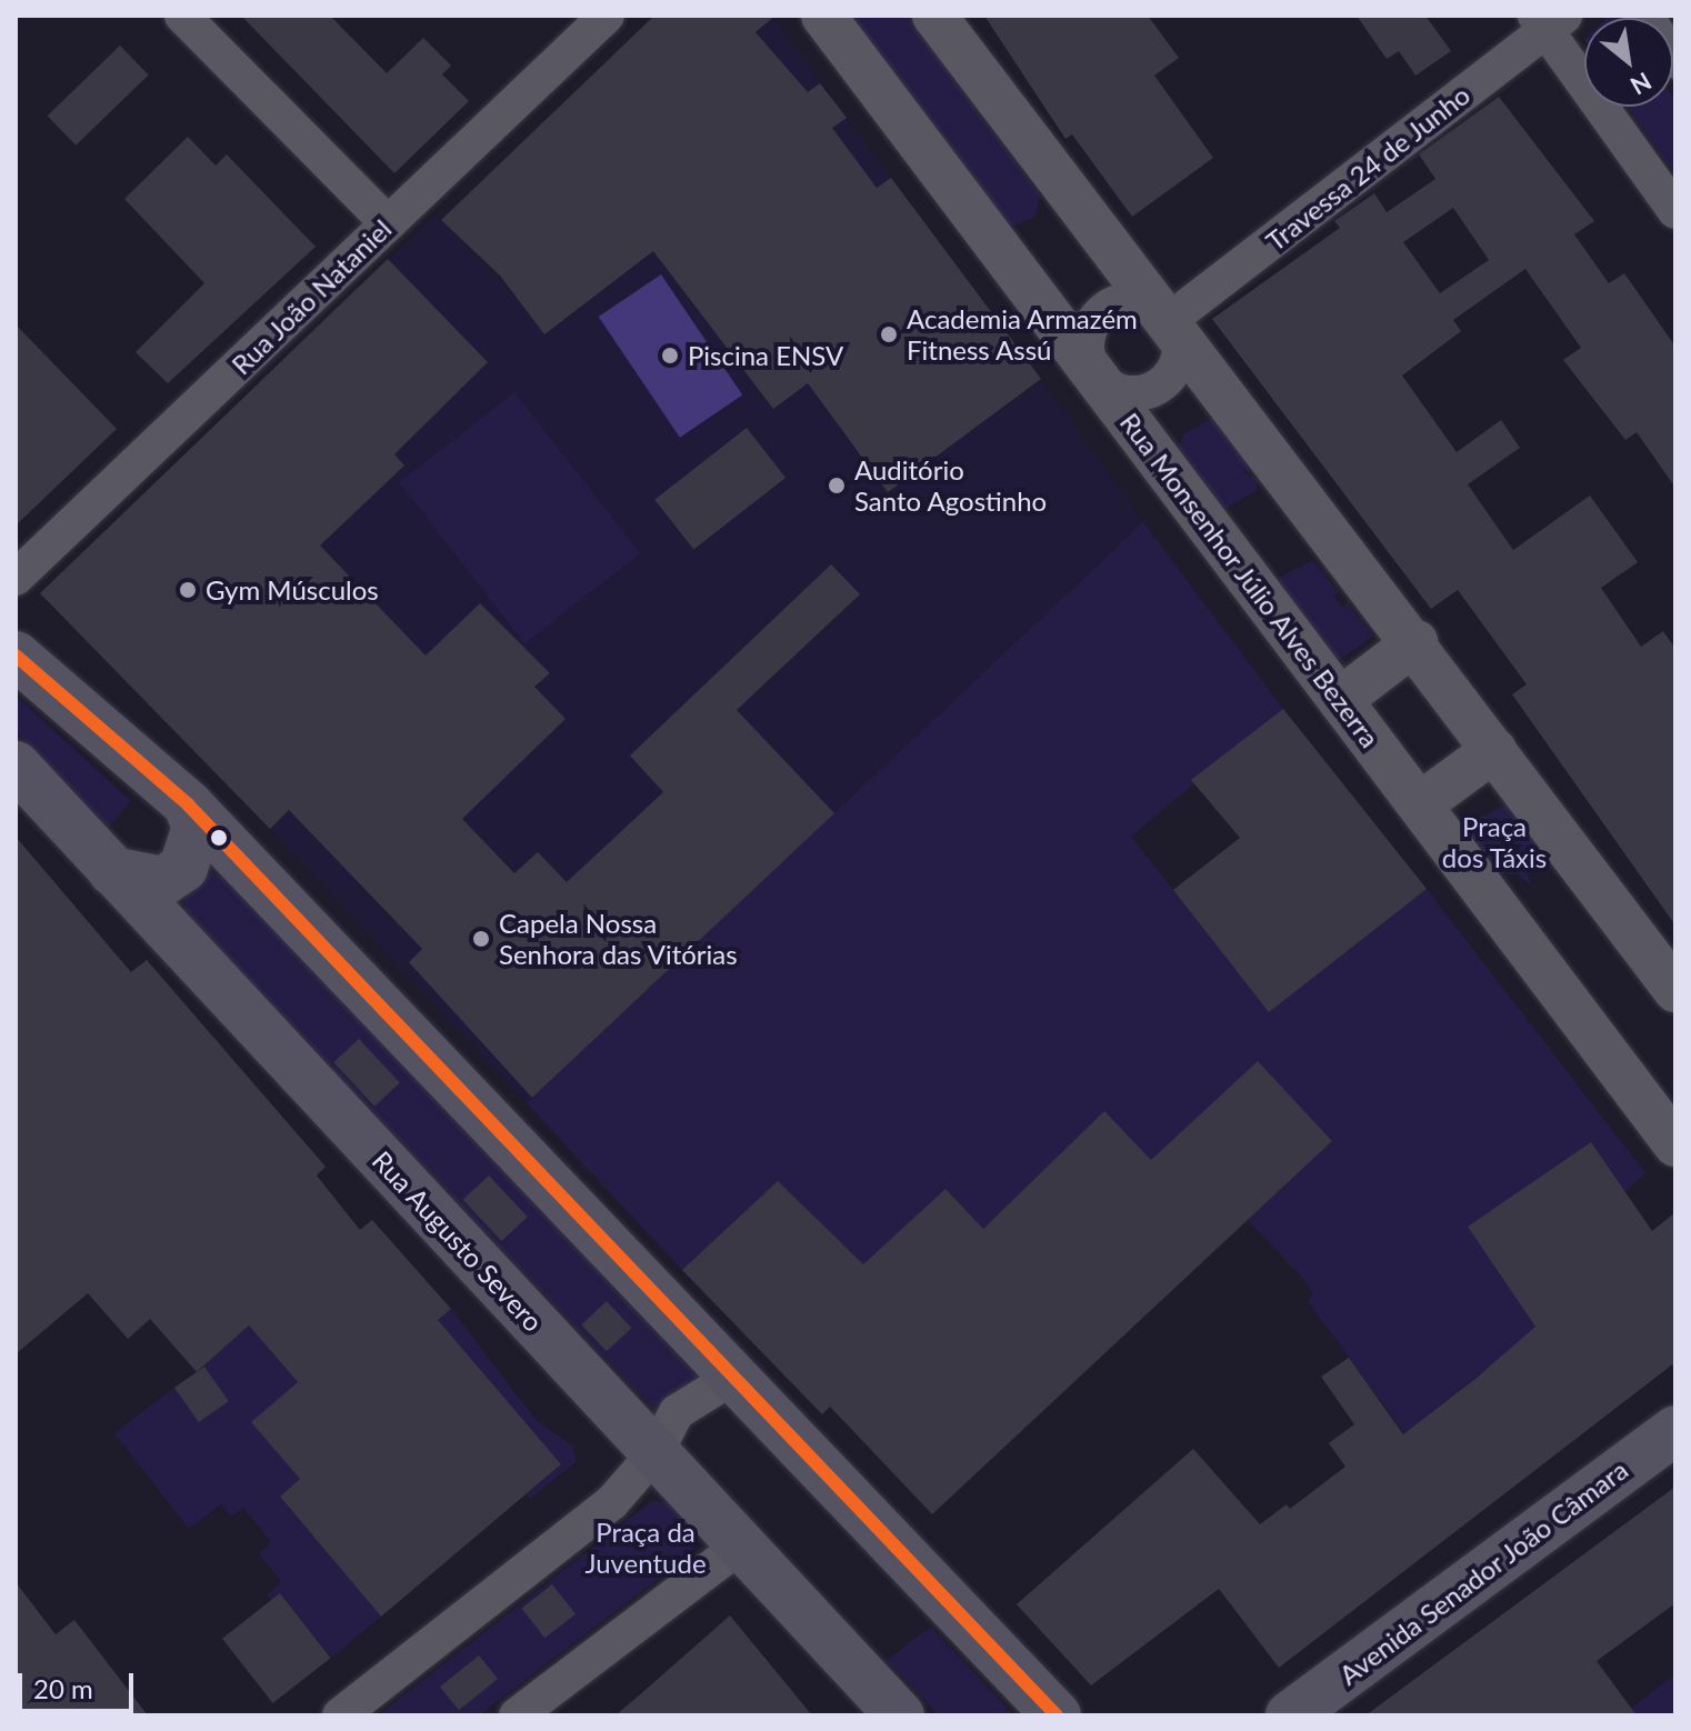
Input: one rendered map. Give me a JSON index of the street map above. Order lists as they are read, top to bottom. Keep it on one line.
{"streets":{"main road":["Rua Augusto Severo","Avenida Senador João Câmara"],"street":["Travessa 24 de Junho","Rua João Nataniel","Rua Monsenhor Júlio Alves Bezerra"]},"crossings":[["Travessa 24 de Junho","Rua Monsenhor Júlio Alves Bezerra"]],"parks":["Praça dos Táxis","Praça da Juventude"],"places":["Academia Armazém Fitness Assú","Piscina ENSV","Auditório Santo Agostinho","Gym Músculos","Capela Nossa Senhora das Vitórias"],"scale_bar":"20 m","north":"bottom right"}
